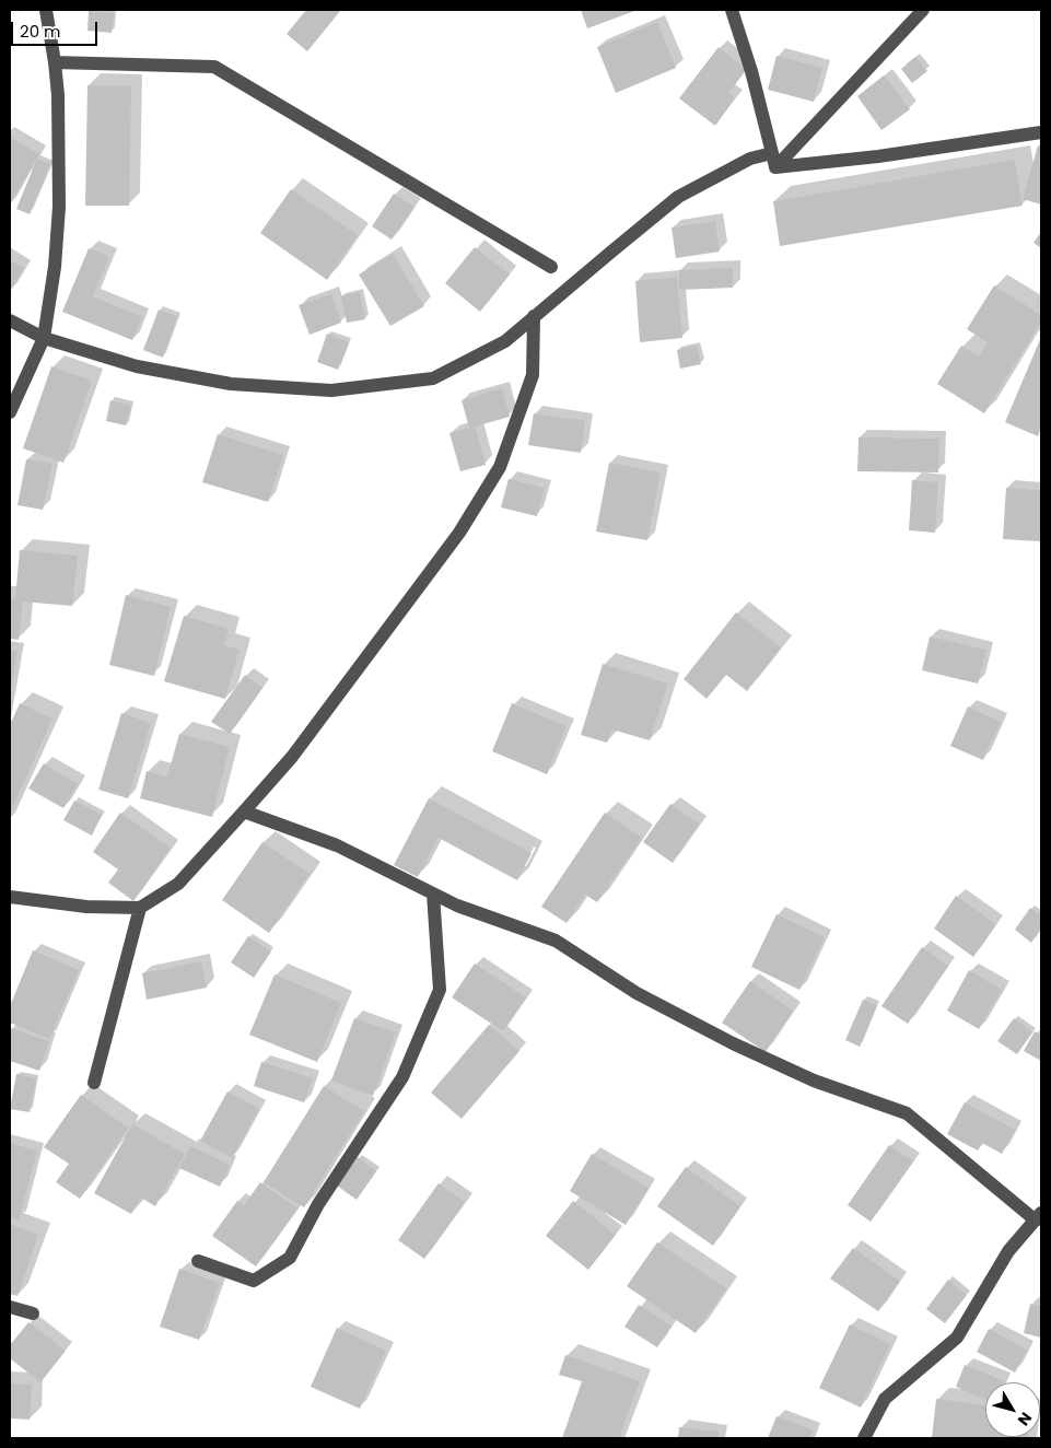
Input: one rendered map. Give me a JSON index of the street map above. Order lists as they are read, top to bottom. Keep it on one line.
{"scale_bar":"20 m","north":"bottom right"}
